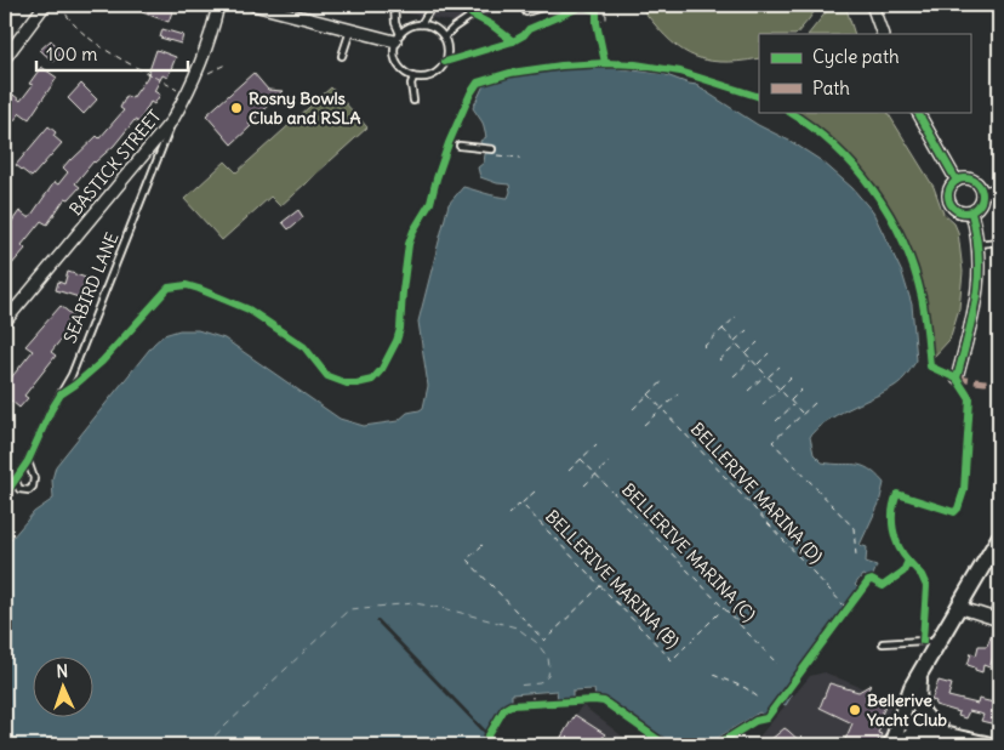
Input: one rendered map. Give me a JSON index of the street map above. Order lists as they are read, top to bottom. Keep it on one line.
{"streets":{"street":["BASTICK STREET"],"lane":["SEABIRD LANE"],"path":["BELLERIVE MARINA (D)","BELLERIVE MARINA (C)","BELLERIVE MARINA (B)"]},"crossings":[["BASTICK STREET","SEABIRD LANE"],["BELLERIVE MARINA (C)","BELLERIVE MARINA (B)"]],"places":["Rosny Bowls Club and RSLA","Bellerive Yacht Club"],"legend":["Cycle path","Path"],"scale_bar":"100 m","north":"top"}
